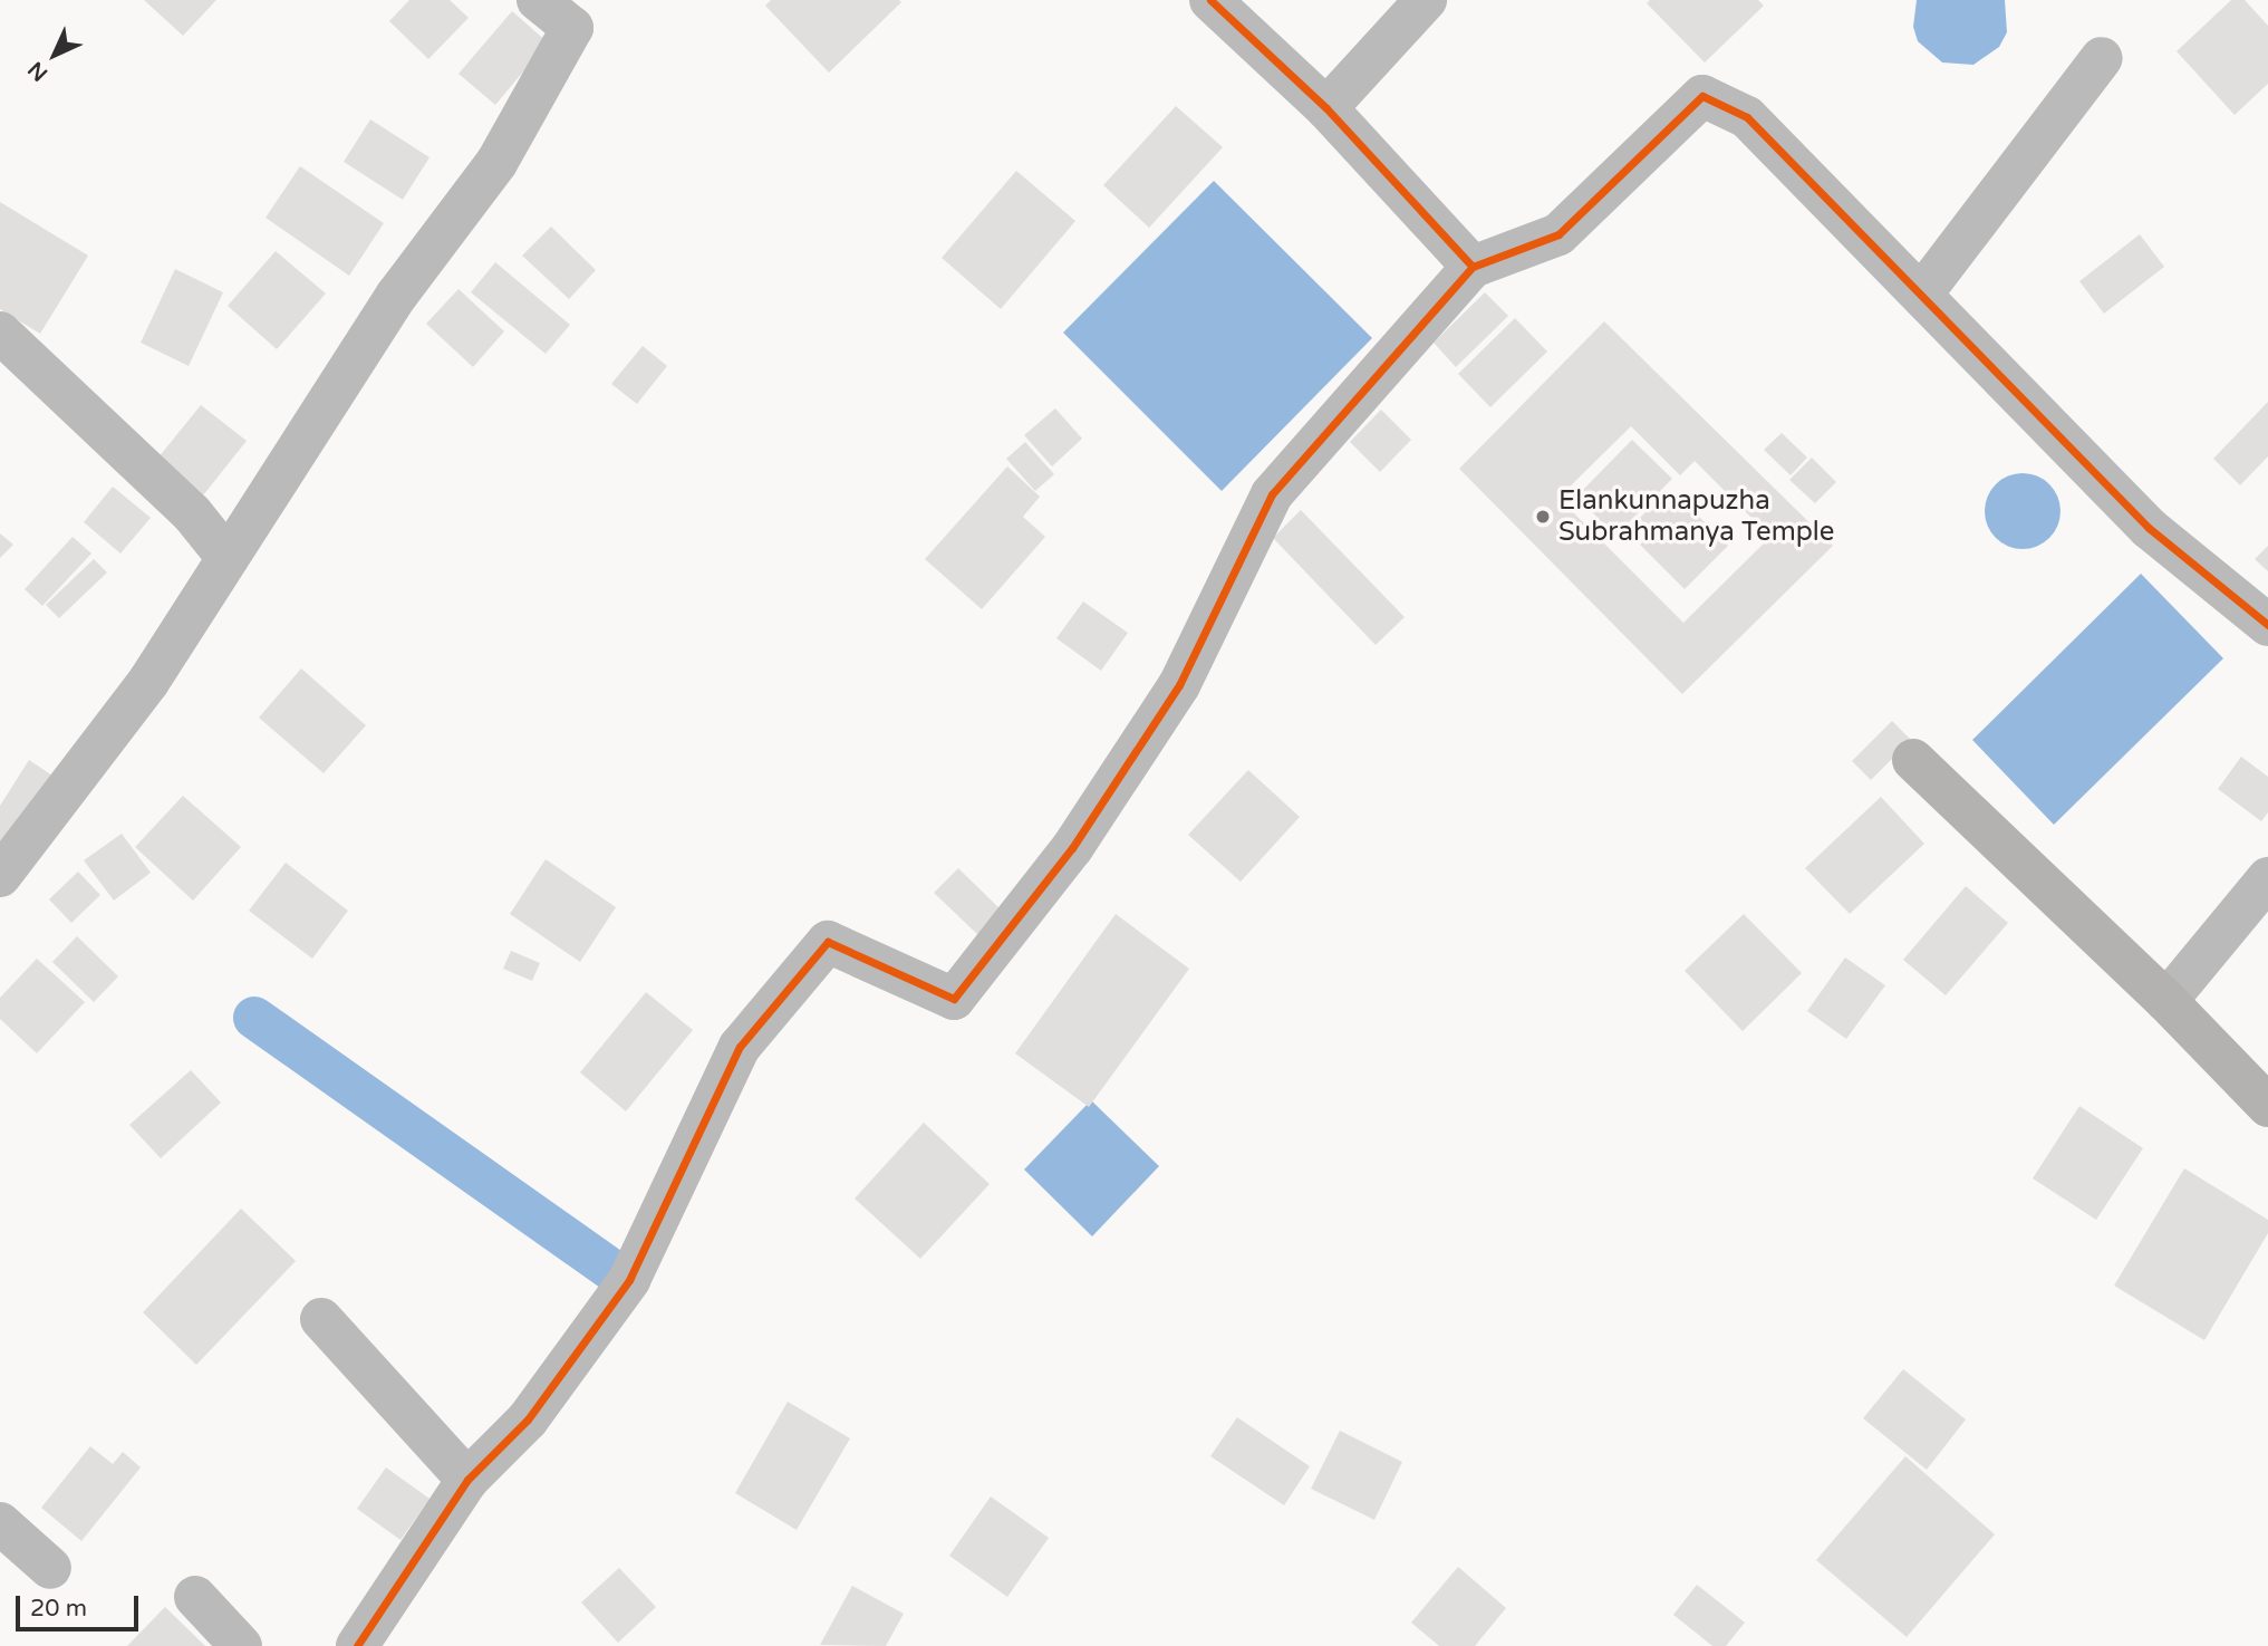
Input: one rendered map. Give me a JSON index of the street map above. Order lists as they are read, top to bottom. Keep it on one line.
{"places":["Elankunnapuzha Subrahmanya Temple"],"scale_bar":"20 m","north":"bottom left"}
